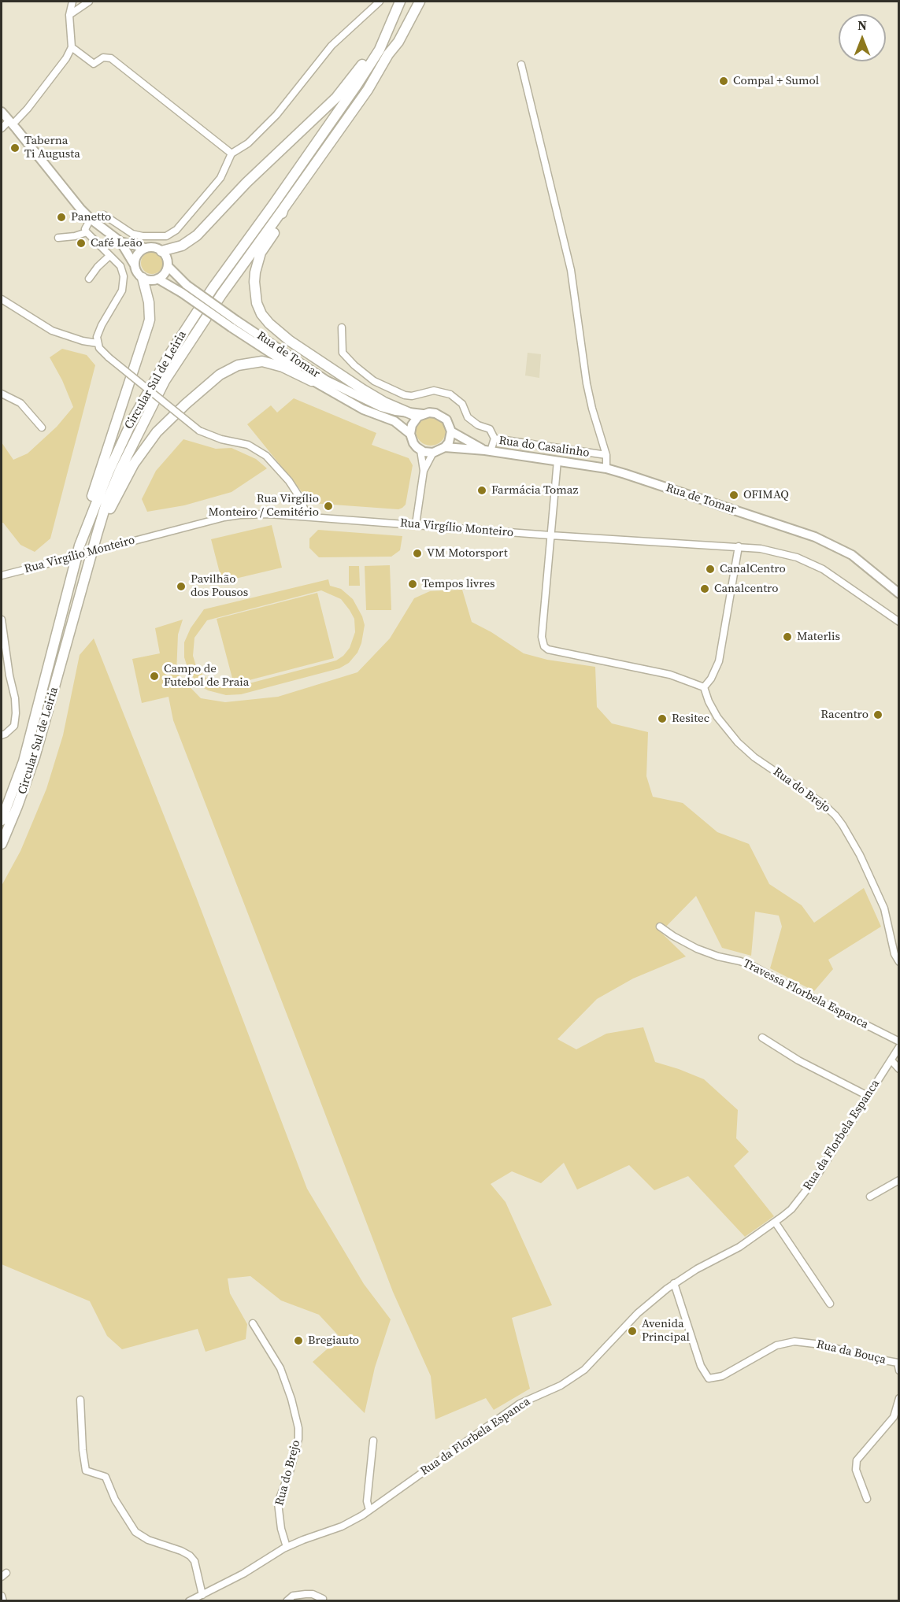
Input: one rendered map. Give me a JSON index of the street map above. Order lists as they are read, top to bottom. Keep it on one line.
{"streets":{"highway":["Circular Sul de Leiria"],"main road":["Rua de Tomar"],"street":["Rua do Casalinho","Rua Virgílio Monteiro","Rua do Brejo","Travessa Florbela Espanca","Rua da Florbela Espanca","Rua da Bouça"]},"crossings":[["Rua de Tomar","Rua do Casalinho"],["Rua do Brejo","Rua da Florbela Espanca"],["Rua da Florbela Espanca","Rua da Bouça"]],"places":["Compal + Sumol","Taberna Ti Augusta","Panetto","Café Leão","Farmácia Tomaz","OFIMAQ","Rua Virgílio Monteiro / Cemitério","VM Motorsport","CanalCentro","Tempos livres","Pavilhão dos Pousos","Canalcentro","Materlis","Campo de Futebol de Praia","Racentro","Resitec","Avenida Principal","Bregiauto"],"north":"top"}
